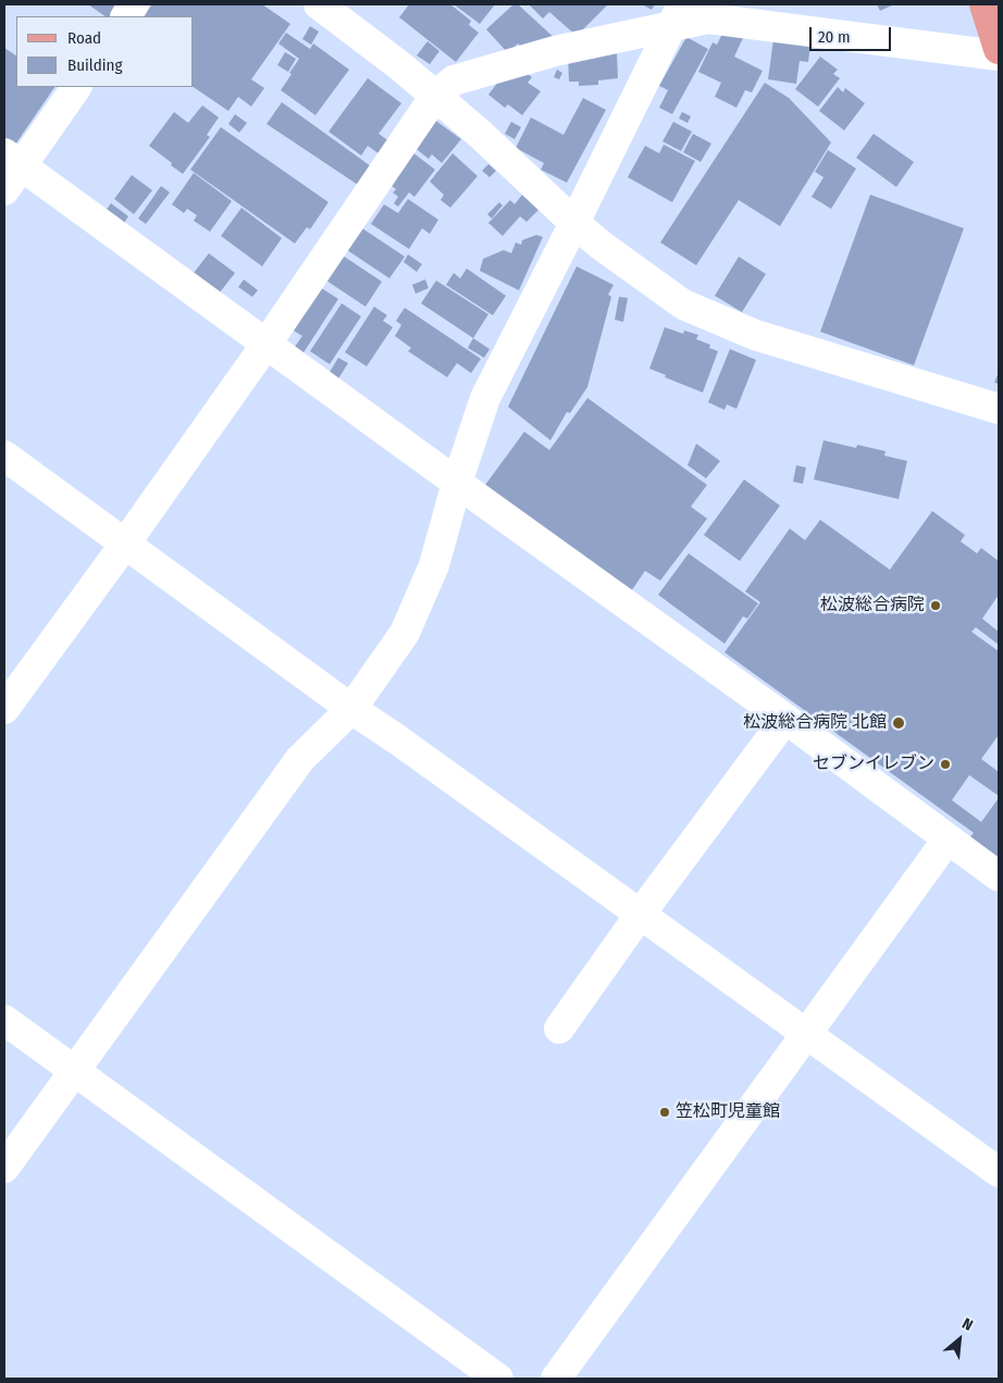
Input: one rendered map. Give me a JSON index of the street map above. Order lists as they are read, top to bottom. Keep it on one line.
{"places":["松波総合病院","松波総合病院 北館","セブンイレブン","笠松町児童館"],"legend":["Road","Building"],"scale_bar":"20 m","north":"top right"}
